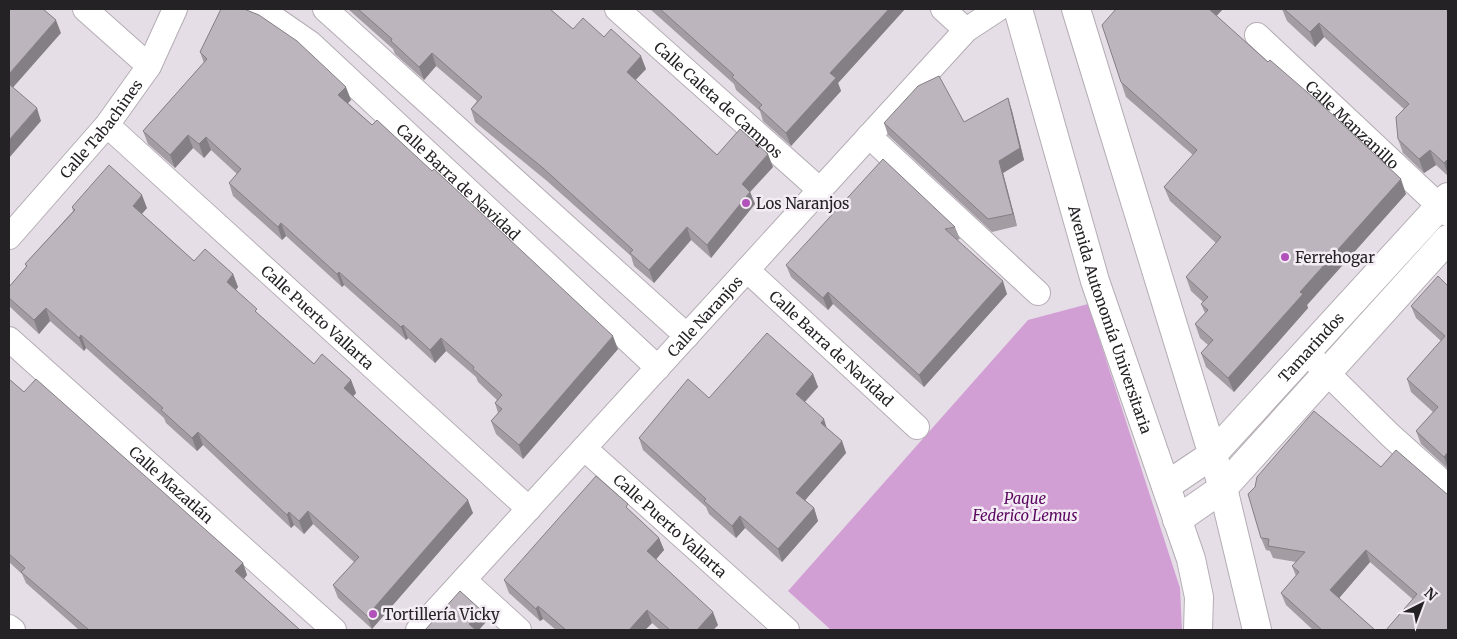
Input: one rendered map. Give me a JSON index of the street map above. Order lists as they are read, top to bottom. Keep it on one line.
{"streets":{"street":["Calle Caleta de Campos","Calle Manzanillo","Calle Tabachines","Calle Barra de Navidad","Calle Naranjos","Calle Puerto Vallarta","Avenida Autonomía Universitaria","Tamarindos","Calle Mazatlán"]},"crossings":[["Calle Caleta de Campos","Calle Naranjos"],["Calle Manzanillo","Tamarindos"],["Calle Tabachines","Calle Puerto Vallarta"],["Calle Barra de Navidad","Calle Naranjos"],["Calle Naranjos","Calle Puerto Vallarta"],["Avenida Autonomía Universitaria","Tamarindos"]],"parks":["Paque Federico Lemus"],"places":["Los Naranjos","Ferrehogar","Tortillería Vicky"],"north":"top right"}
